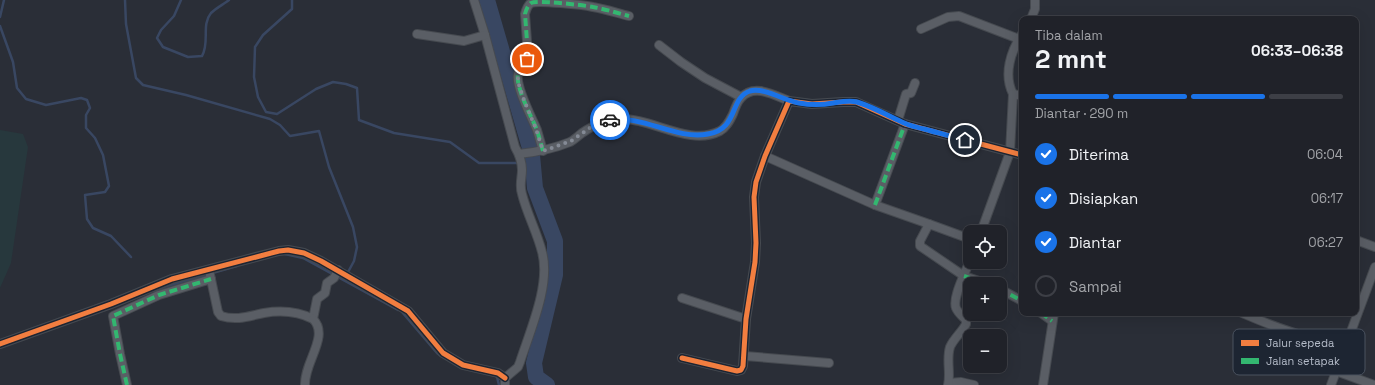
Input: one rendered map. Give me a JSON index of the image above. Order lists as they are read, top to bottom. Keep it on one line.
{"legend":["Jalur sepeda","Jalan setapak"],"page":{"heading":["2 mnt","Tiba dalam","06:33–06:38"],"bar":"Diantar · 290 m","list":[["Diterima","06:04"],["Disiapkan","06:17"],["Diantar","06:27"],"Sampai"],"map_buttons":["+","−"]}}
